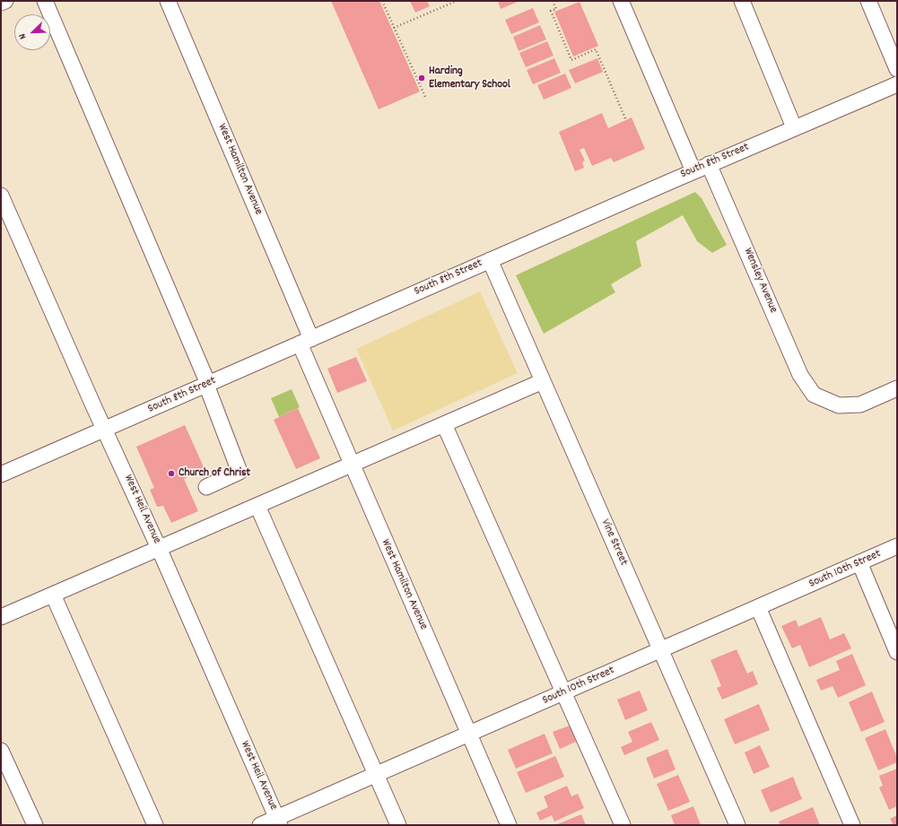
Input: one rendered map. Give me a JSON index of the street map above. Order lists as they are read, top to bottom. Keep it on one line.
{"streets":{"street":["South 8th Street","West Hamilton Avenue","Wensley Avenue","West Heil Avenue","Vine Street","South 10th Street"]},"crossings":[["South 8th Street","West Hamilton Avenue"],["South 8th Street","Wensley Avenue"],["South 8th Street","West Heil Avenue"],["South 8th Street","Vine Street"],["West Hamilton Avenue","South 10th Street"],["West Heil Avenue","South 10th Street"],["Vine Street","South 10th Street"]],"places":["Harding Elementary School","Church of Christ"],"north":"bottom left"}
